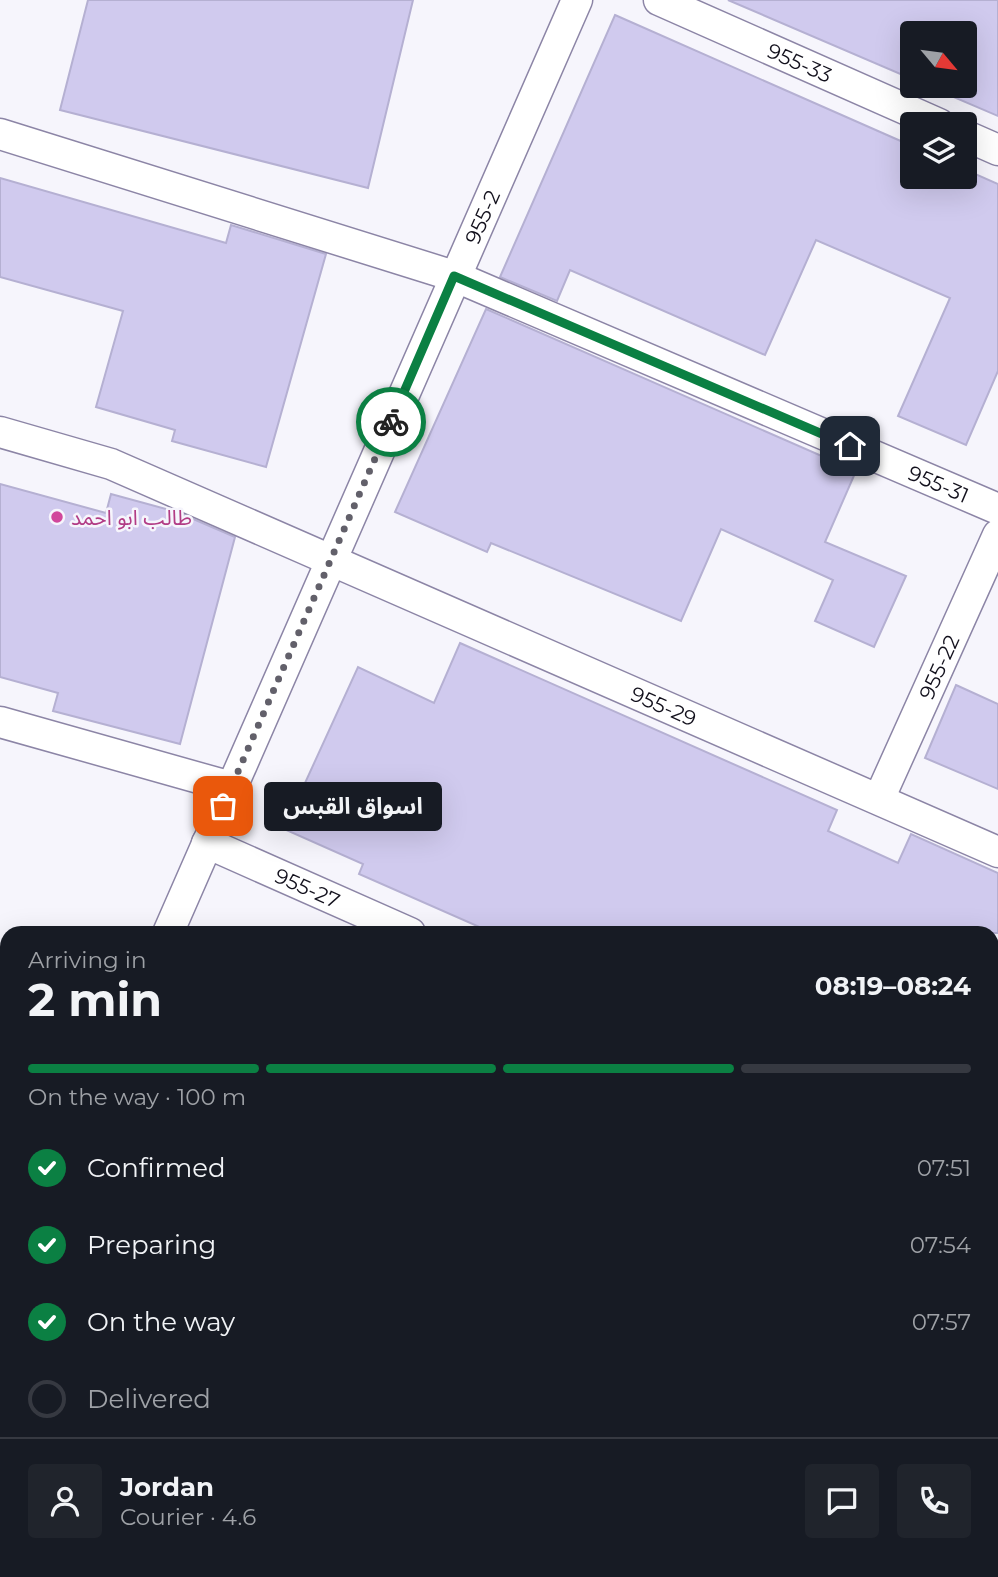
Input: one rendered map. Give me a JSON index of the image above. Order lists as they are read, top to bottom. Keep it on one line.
{"streets":{"street":["955-33","955-2","955-31","955-22","955-29","955-27"]},"crossings":[["955-2","955-31"],["955-2","955-29"],["955-2","955-27"],["955-22","955-29"]],"places":["طالب ابو احمد","اسواق القبس"],"north":"bottom right","page":{"bubble":"اسواق القبس","heading":["2 min","Arriving in","08:19–08:24"],"panel":["Jordan","Courier · 4.6"],"bar":"On the way · 100 m","list":[["Confirmed","07:51"],["Preparing","07:54"],["On the way","07:57"],"Delivered"]}}
